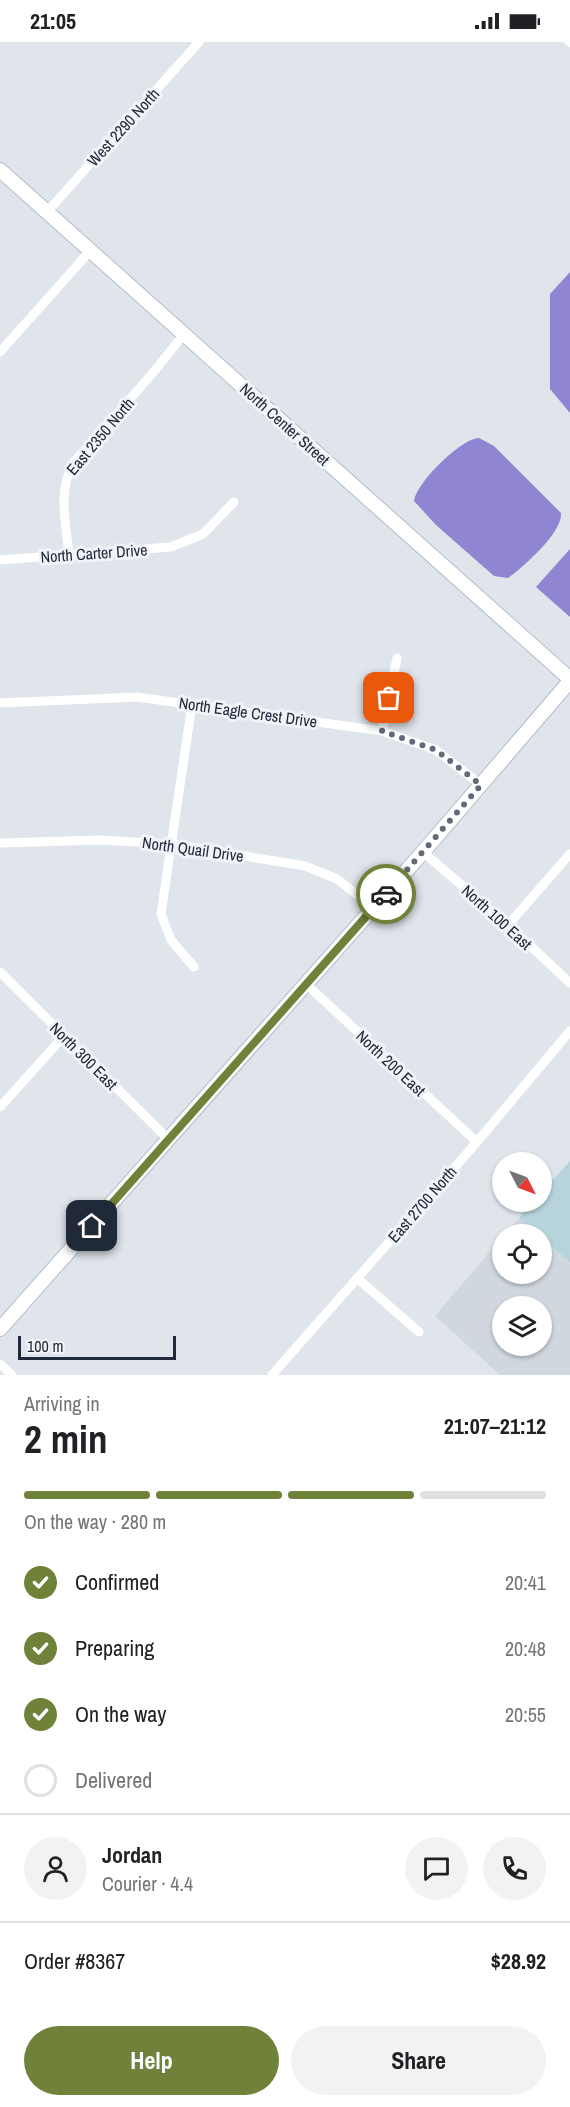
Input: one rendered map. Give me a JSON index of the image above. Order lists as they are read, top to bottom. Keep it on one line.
{"streets":{"street":["West 2290 North","North Center Street","East 2350 North","North Carter Drive","North Eagle Crest Drive","North Quail Drive","North 100 East","North 300 East","North 200 East","East 2700 North"]},"crossings":[["West 2290 North","North Center Street"],["North Center Street","East 2350 North"],["East 2350 North","North Carter Drive"],["North 200 East","East 2700 North"]],"scale_bar":"100 m","north":"bottom right","page":{"status":"21:05","scale":"100 m","heading":["2 min","Arriving in","21:07–21:12"],"panel":["Jordan","Courier · 4.4","Order #8367","$28.92"],"bar":"On the way · 280 m","list":[["Confirmed","20:41"],["Preparing","20:48"],["On the way","20:55"],"Delivered"],"buttons":["Help","Share"]}}
